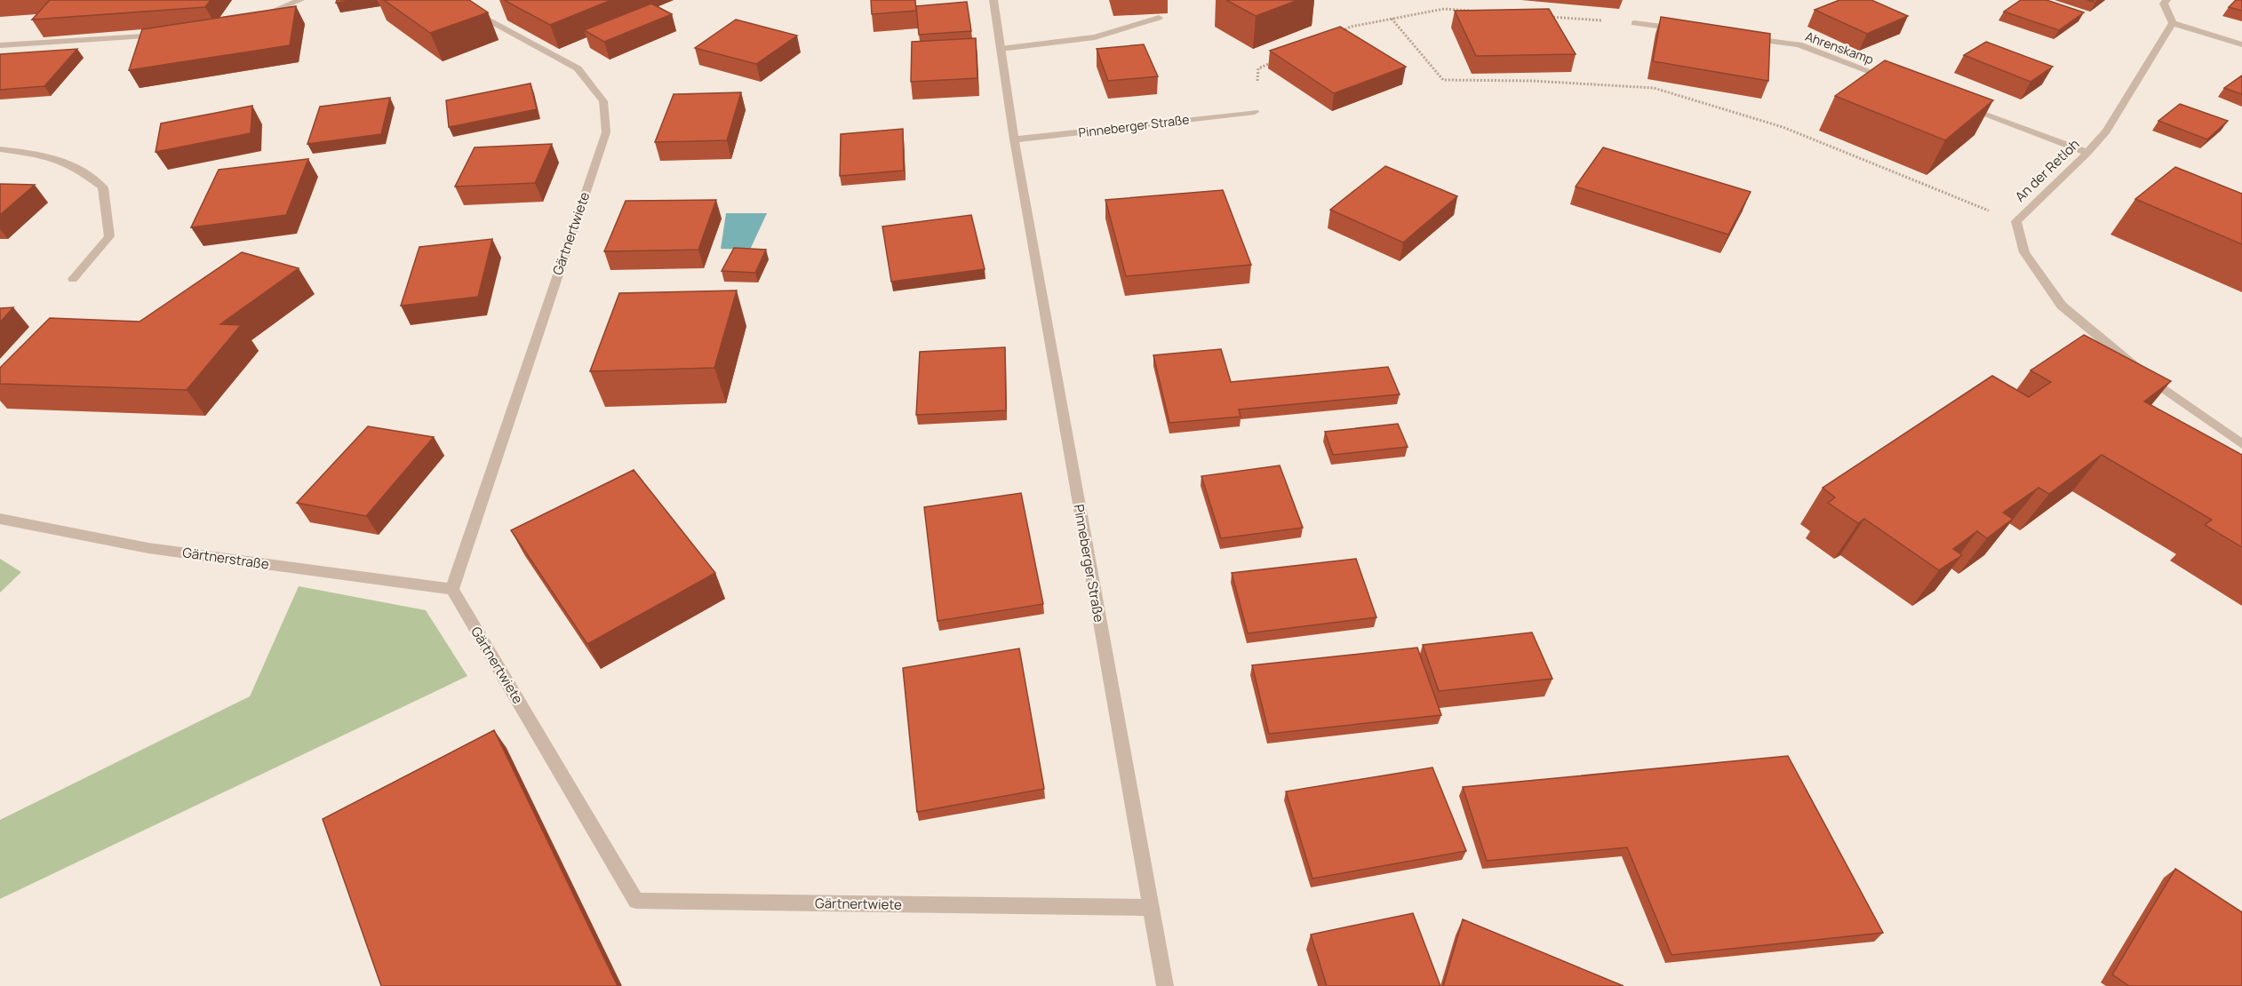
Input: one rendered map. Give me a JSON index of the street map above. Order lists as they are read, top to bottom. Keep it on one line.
{"streets":{"street":["Ahrenskamp","Pinneberger Straße","An der Retloh","Gärtnertwiete","Gärtnerstraße"]},"crossings":[["Pinneberger Straße","Gärtnertwiete"],["Gärtnertwiete","Gärtnerstraße"]]}
